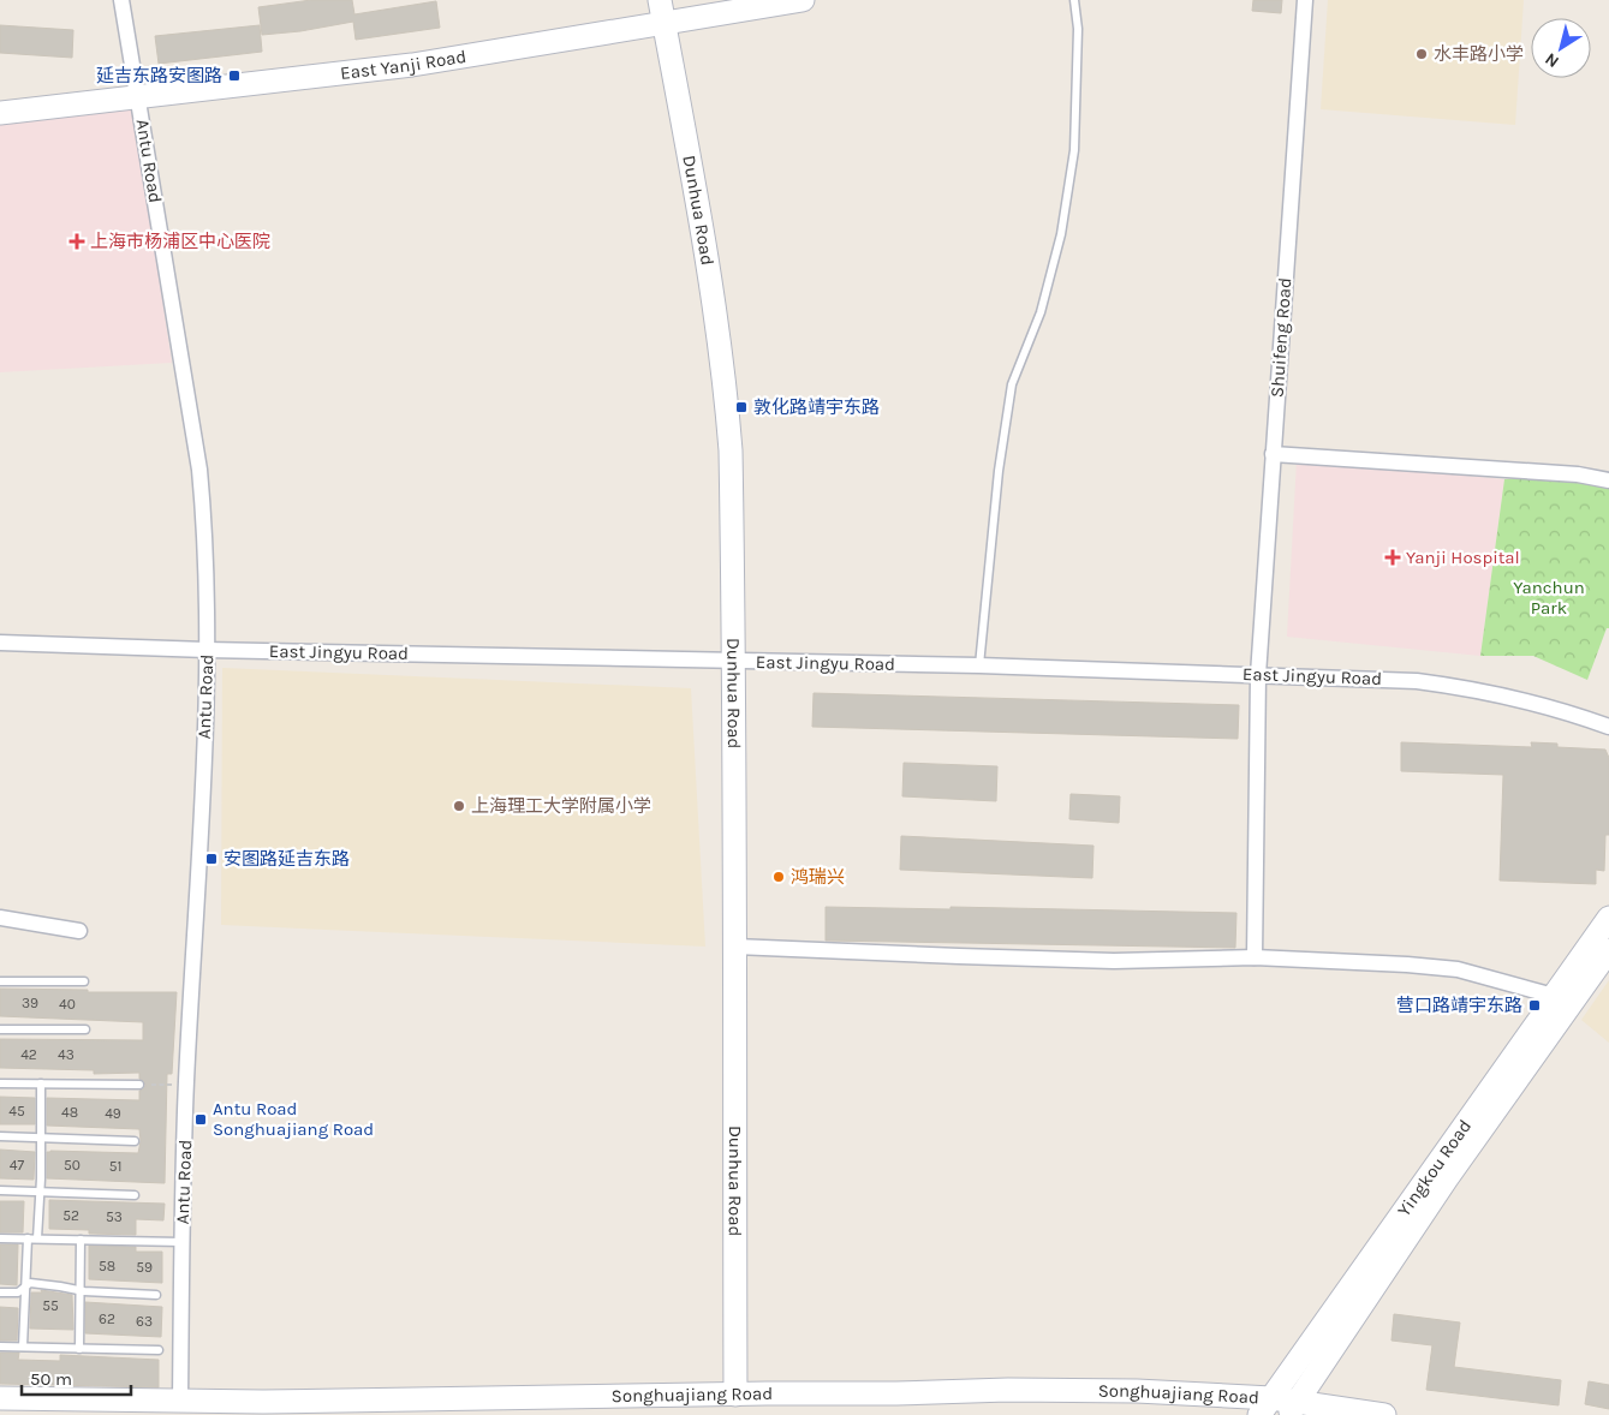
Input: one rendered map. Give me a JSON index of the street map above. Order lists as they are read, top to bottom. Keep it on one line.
{"streets":{"main road":["East Yanji Road","Dunhua Road","Yingkou Road","Songhuajiang Road"],"street":["Antu Road","Shuifeng Road","East Jingyu Road"]},"crossings":[["East Yanji Road","Antu Road"],["East Yanji Road","Dunhua Road"],["Antu Road","East Jingyu Road"],["Antu Road","Songhuajiang Road"],["Dunhua Road","East Jingyu Road"],["Dunhua Road","Songhuajiang Road"],["Shuifeng Road","East Jingyu Road"],["Yingkou Road","Songhuajiang Road"]],"parks":["Yanchun Park"],"places":{"other":["水丰路小学","上海理工大学附属小学","鸿瑞兴"],"transit":["延吉东路安图路","敦化路靖宇东路","安图路延吉东路","营口路靖宇东路","Antu Road Songhuajiang Road"],"health":["上海市杨浦区中心医院","Yanji Hospital"]},"house_numbers":["39","40","42","43","45","48","49","47","50","51","52","53","58","59","55","62","63"],"scale_bar":"50 m","north":"bottom left"}
